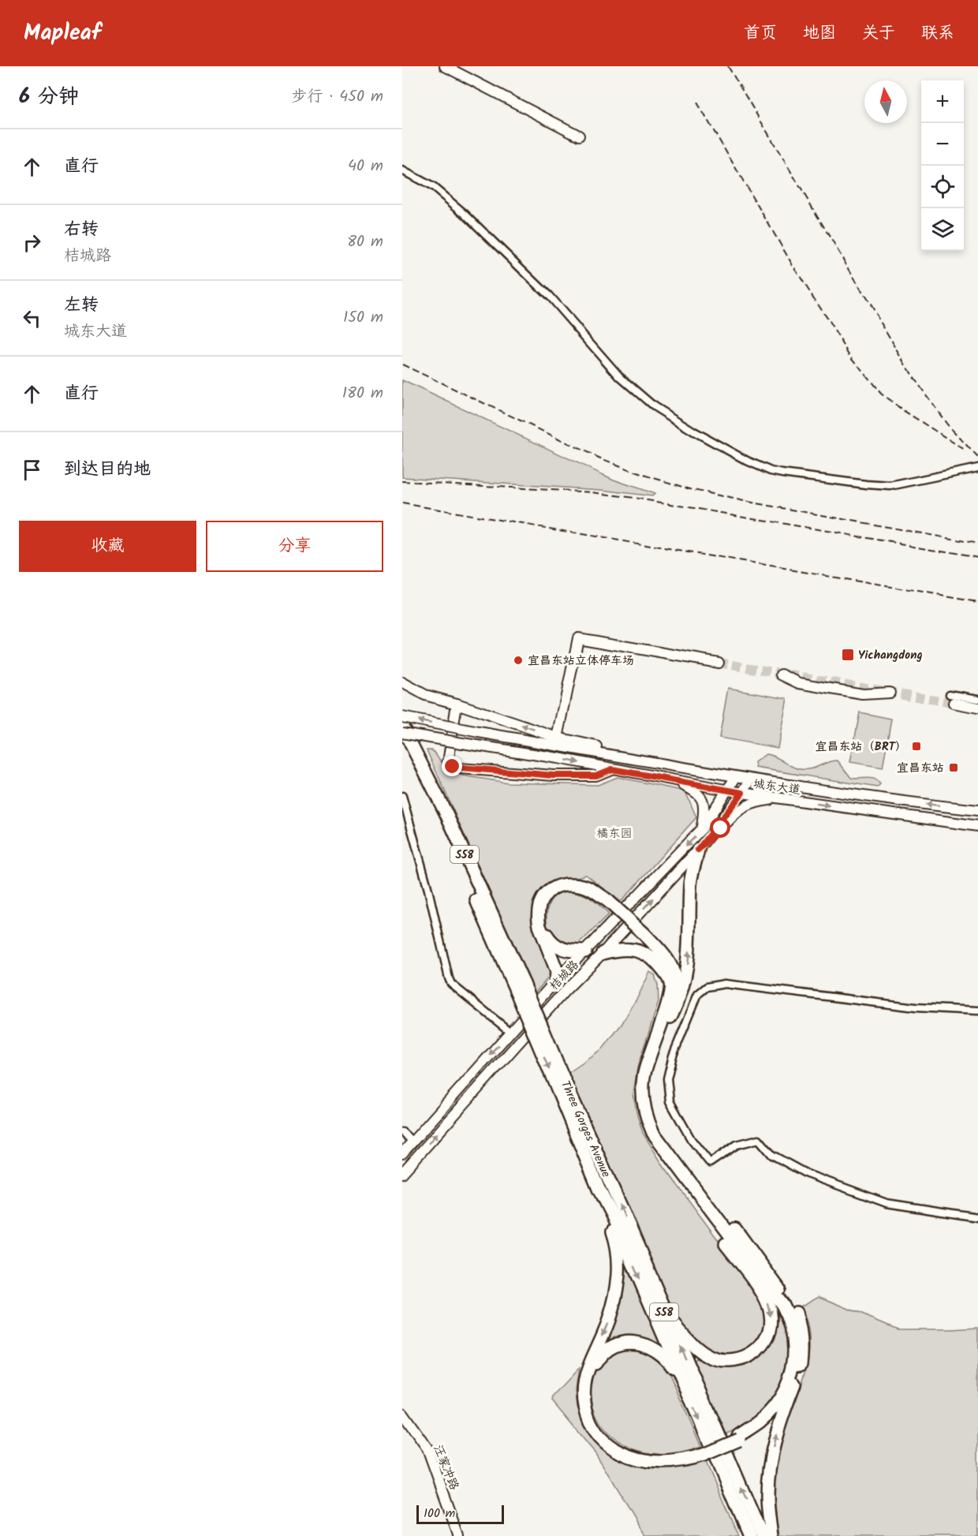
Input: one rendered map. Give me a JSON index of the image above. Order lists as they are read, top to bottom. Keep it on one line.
{"streets":{"highway":["S58","Three Gorges Avenue"],"main road":["城东大道","桔城路","汪家冲路"]},"crossings":[["城东大道","桔城路"]],"parks":["橘东园"],"places":{"transit":["Yichangdong","宜昌东站（BRT）","宜昌东站"],"other":["宜昌东站立体停车场"]},"scale_bar":"100 m","north":"top","page":{"header":"Mapleaf","nav":["首页","地图","关于","联系"],"heading":["6 分钟","步行 · 450 m"],"map_buttons":["+","−"],"list":[["直行","40 m"],["右转","桔城路","80 m"],["左转","城东大道","150 m"],["直行","180 m"],"到达目的地"],"buttons":["收藏","分享"],"scale":"100 m"}}
